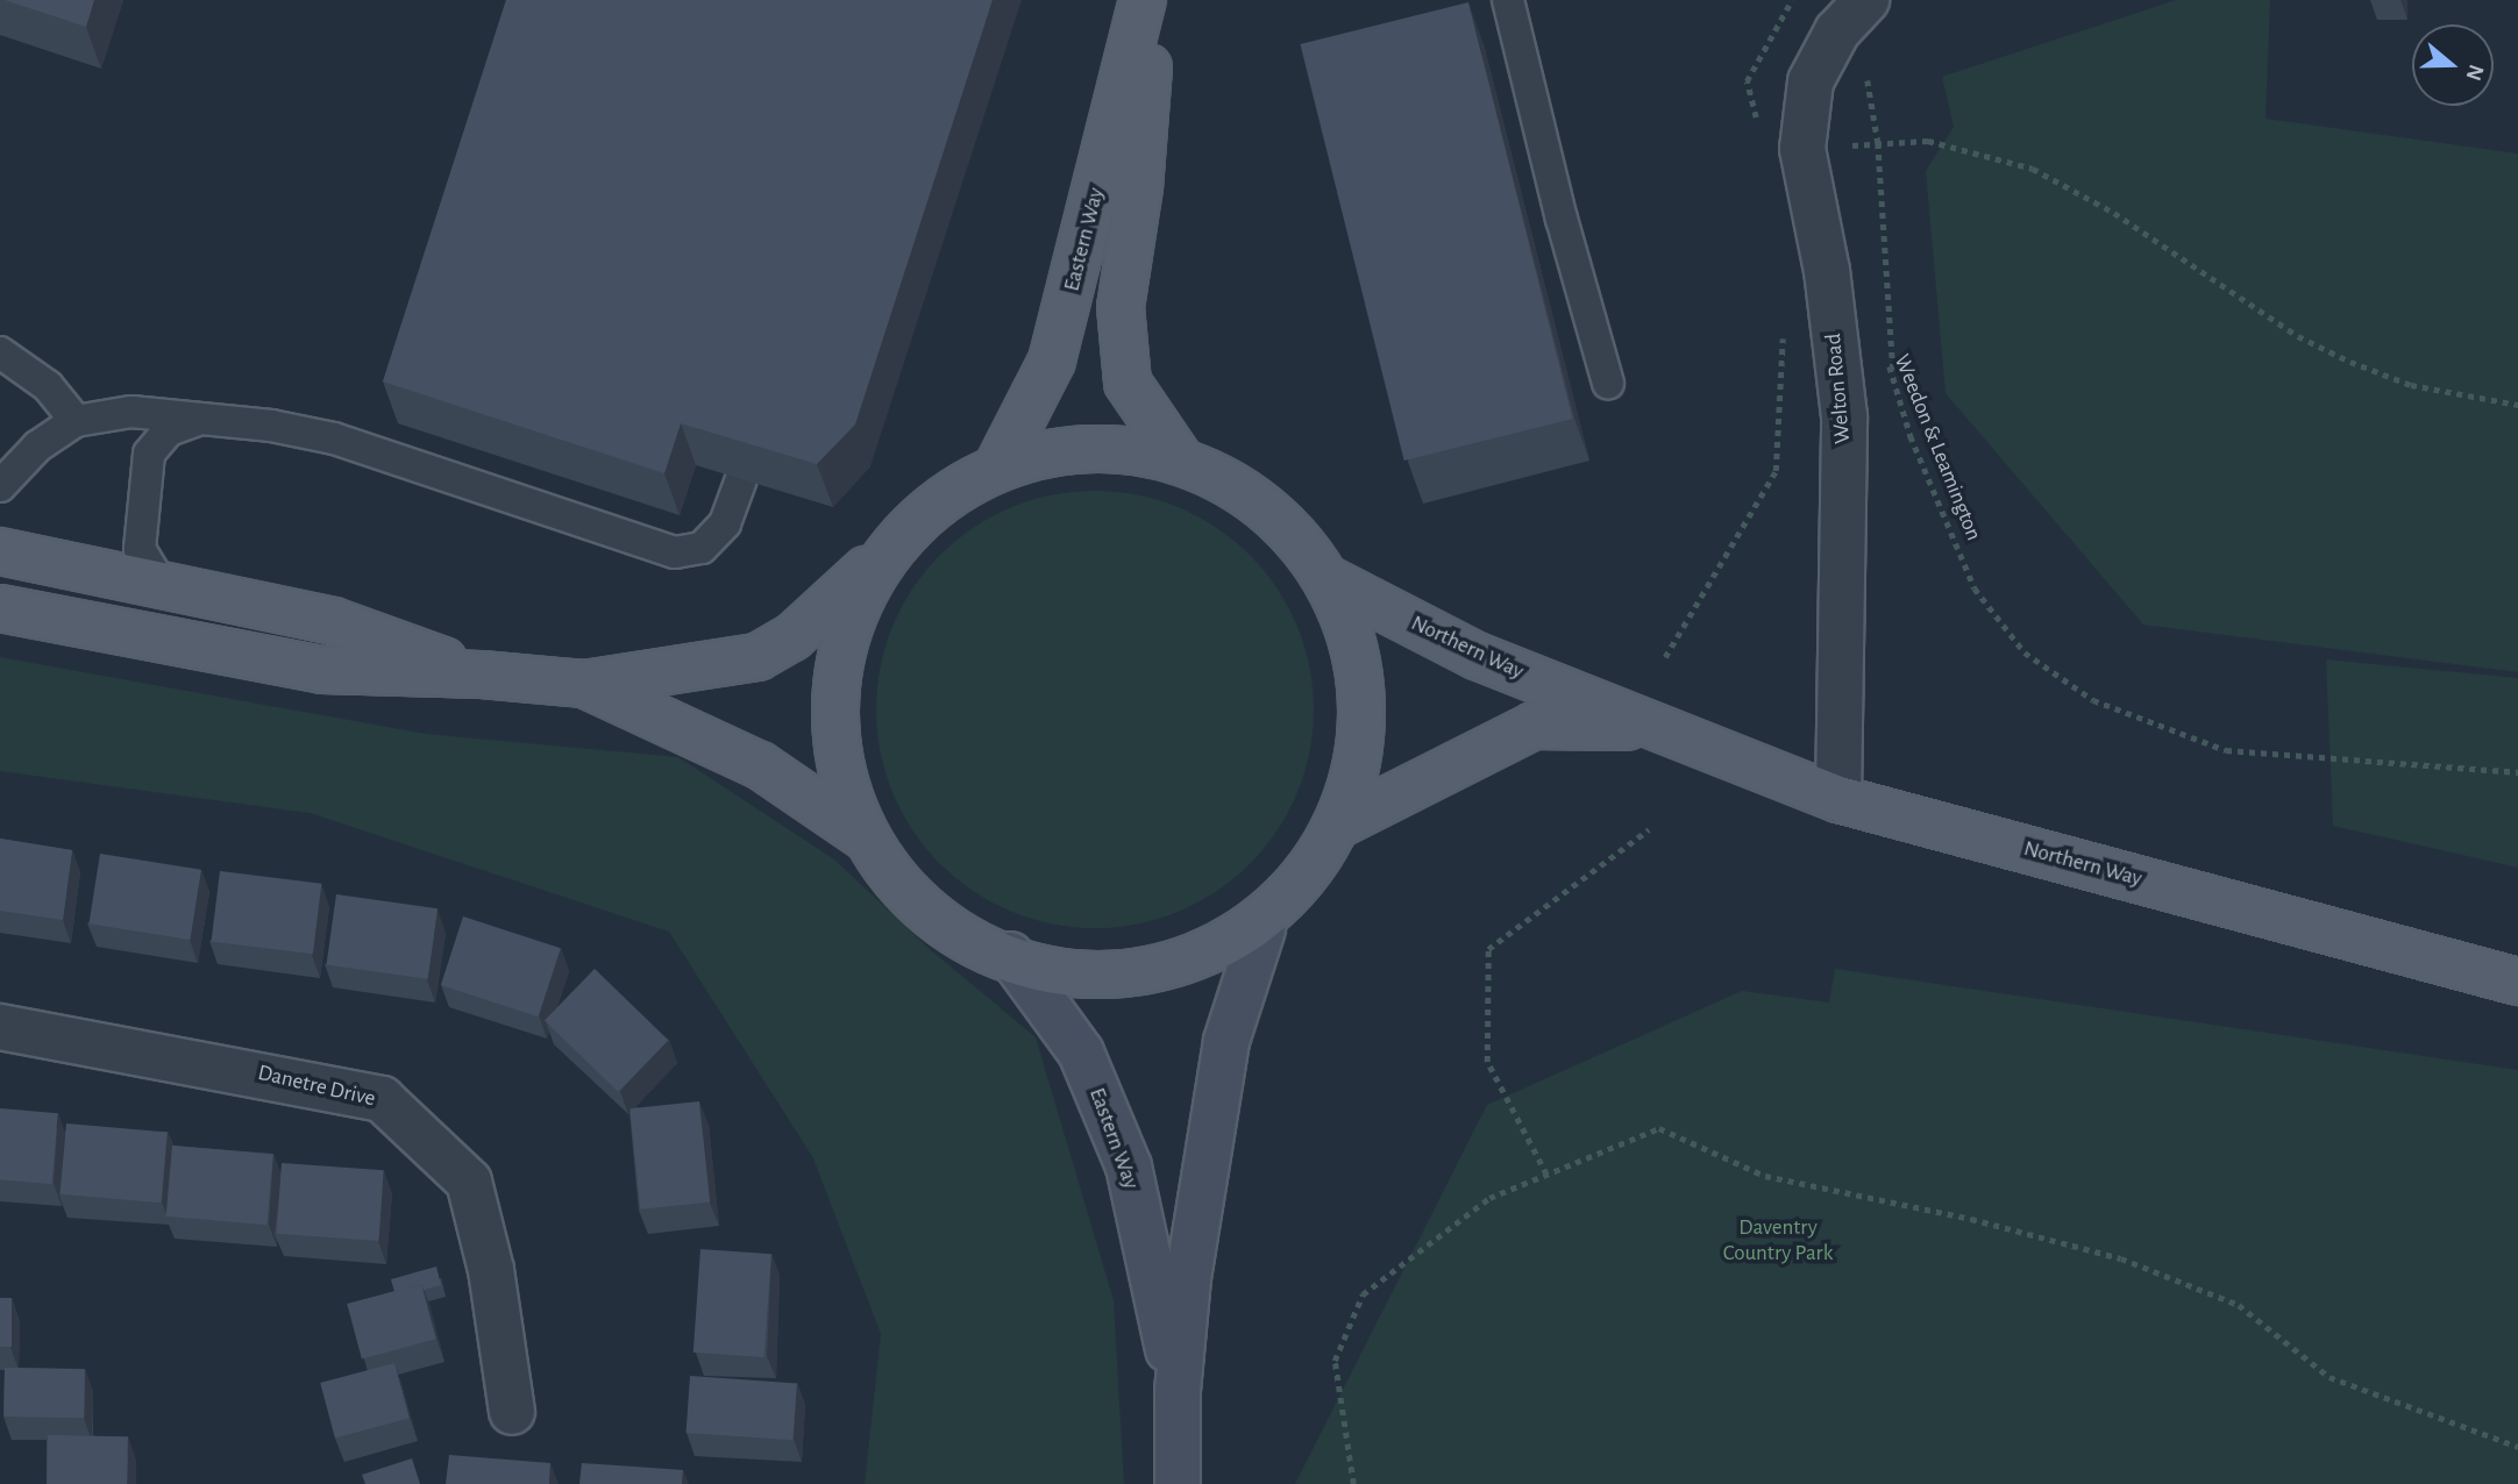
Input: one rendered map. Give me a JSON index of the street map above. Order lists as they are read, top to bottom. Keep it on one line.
{"streets":{"main road":["Eastern Way","Northern Way"],"street":["Welton Road","Danetre Drive"],"path":["Weedon & Leamington"]},"crossings":[["Welton Road","Northern Way"]],"parks":["Daventry Country Park"],"north":"right"}
